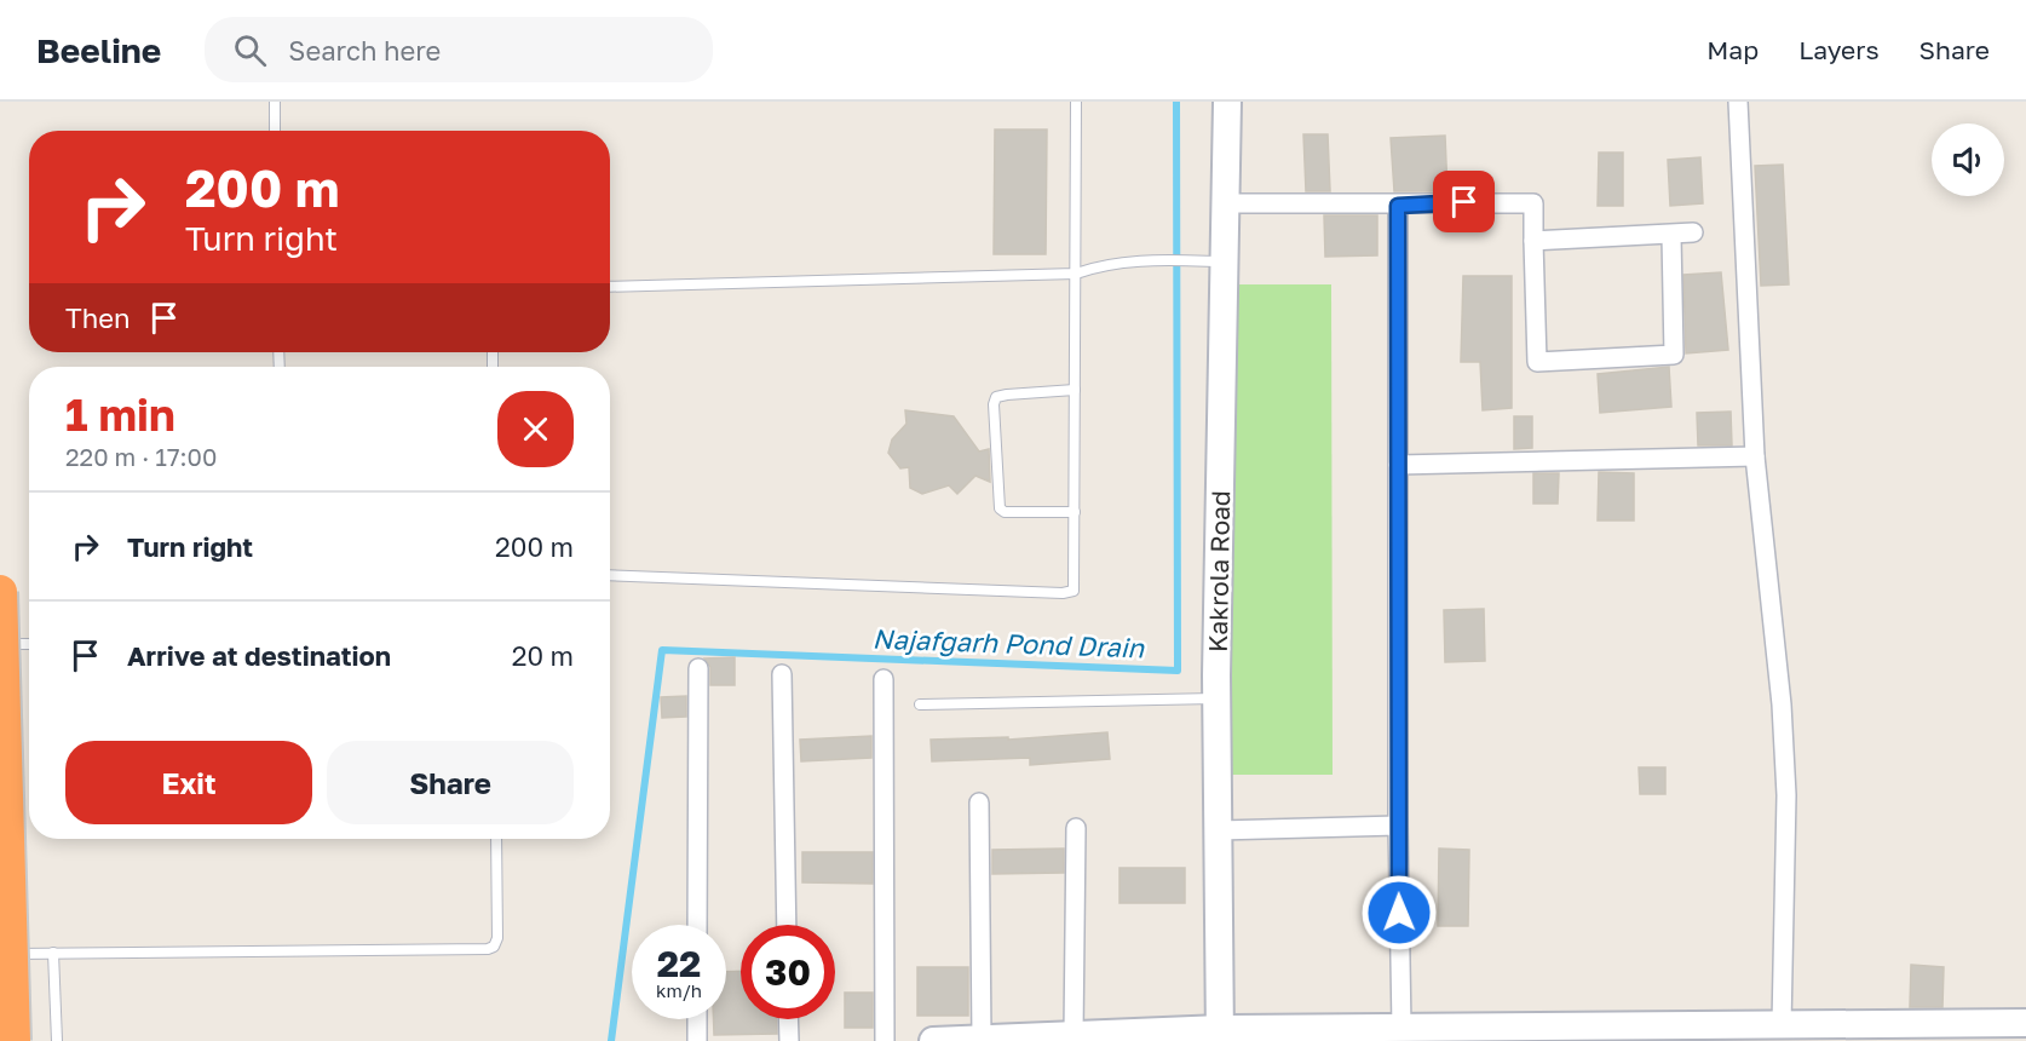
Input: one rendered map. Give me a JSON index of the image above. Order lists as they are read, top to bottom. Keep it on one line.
{"streets":{"street":["Kakrola Road"]},"water":["Najafgarh Pond Drain"],"page":{"header":"Beeline","search":"Search here","nav":["Map","Layers","Share"],"turn":["200 m","Turn right"],"then":"Then","heading":["1 min","220 m · 17:00"],"list":[{"name":"Turn right","value":"200 m"},{"name":"Arrive at destination","value":"20 m"}],"buttons":["Exit","Share"],"speed":"22 km/h","limit":"30"}}
